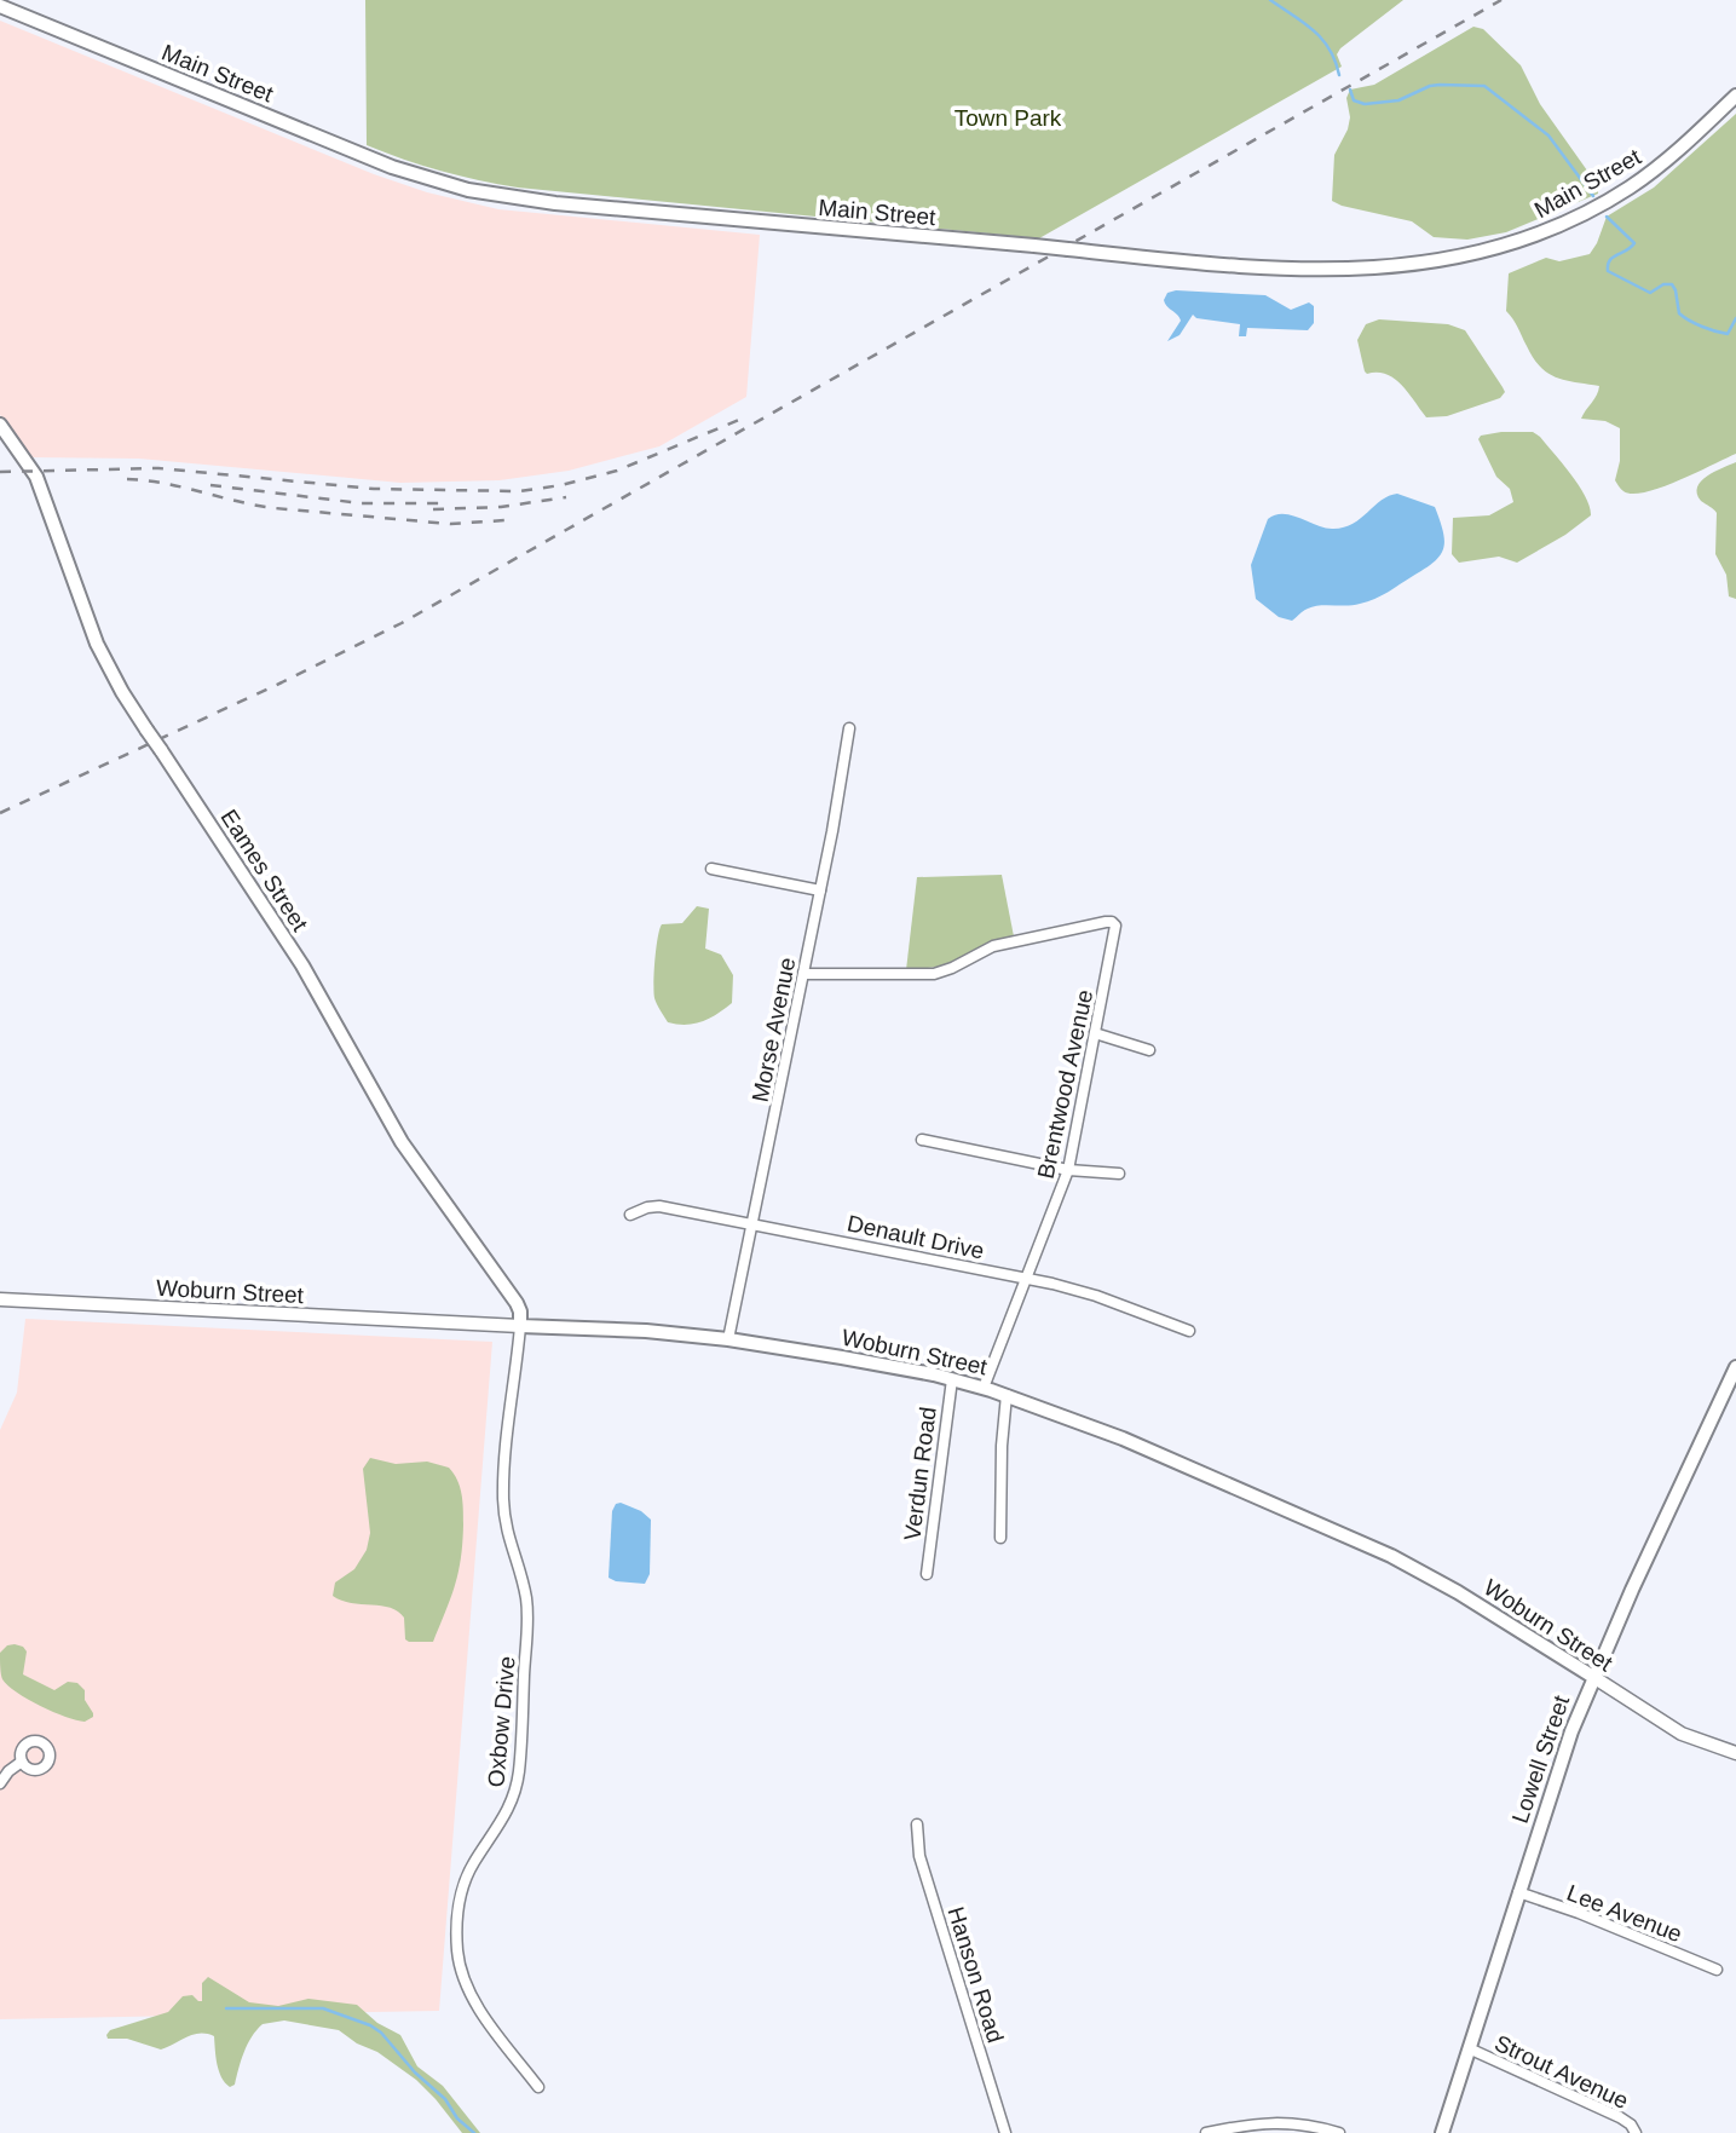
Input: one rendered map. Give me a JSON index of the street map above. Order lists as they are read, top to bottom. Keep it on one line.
{"streets":{"main road":["Main Street","Eames Street","Woburn Street","Lowell Street"],"street":["Morse Avenue","Brentwood Avenue","Denault Drive","Verdun Road","Oxbow Drive","Lee Avenue","Hanson Road","Strout Avenue"]},"crossings":[["Eames Street","Woburn Street"],["Eames Street","Oxbow Drive"],["Morse Avenue","Brentwood Avenue"],["Morse Avenue","Denault Drive"],["Morse Avenue","Woburn Street"],["Brentwood Avenue","Denault Drive"],["Brentwood Avenue","Woburn Street"],["Woburn Street","Verdun Road"],["Woburn Street","Oxbow Drive"],["Woburn Street","Lowell Street"],["Lowell Street","Lee Avenue"],["Lowell Street","Strout Avenue"]],"parks":["Town Park"]}
